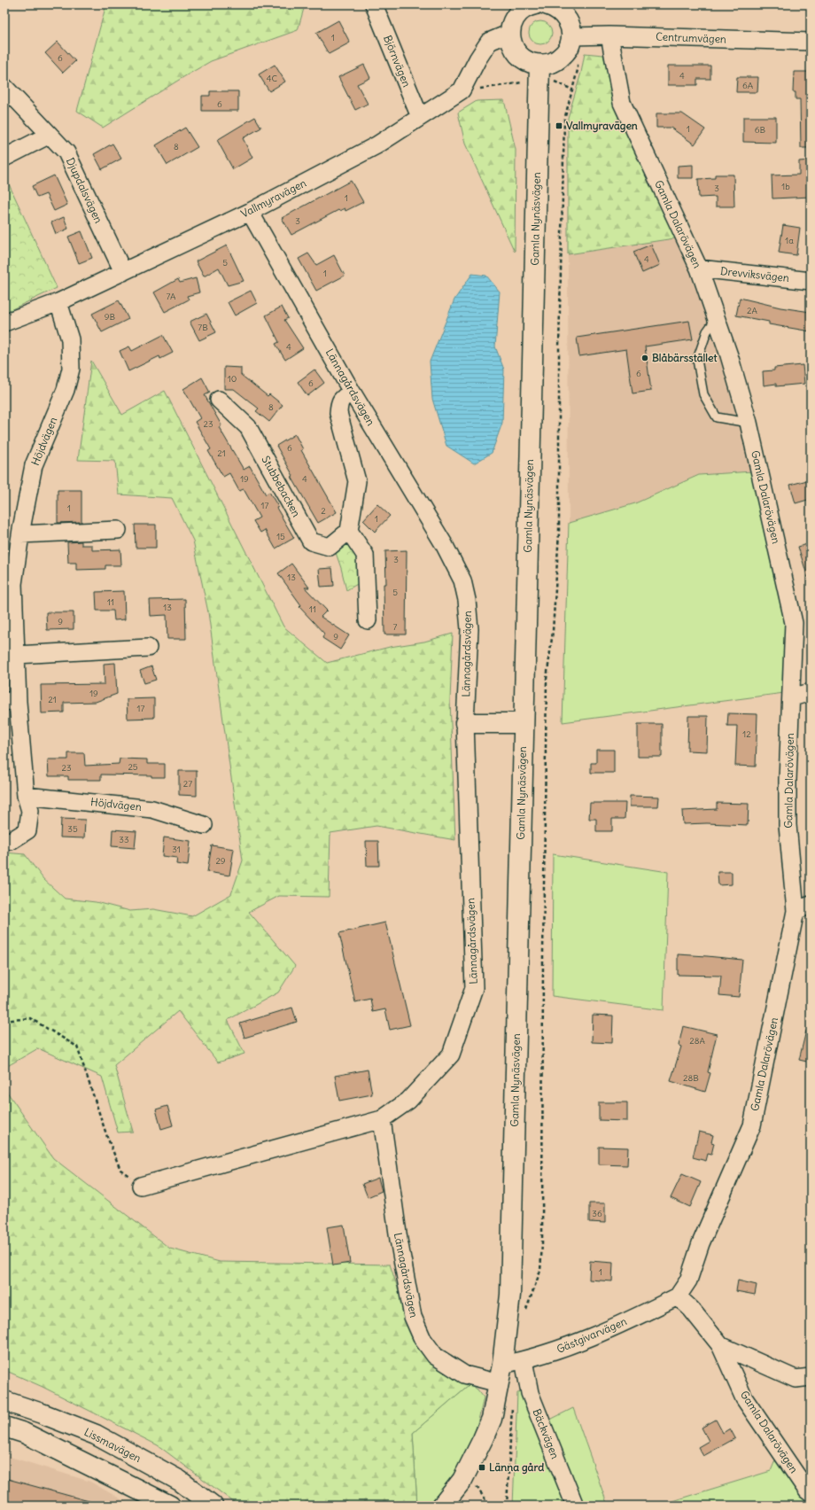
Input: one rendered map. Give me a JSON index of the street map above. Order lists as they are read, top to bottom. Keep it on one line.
{"streets":{"street":["Centrumvägen","Björnvägen","Djupdalsvägen","Vallmyravägen","Gamla Nynäsvägen","Gamla Dalarövägen","Drevviksvägen","Lännagårdsvägen","Höjdvägen","Stubbebacken","Gästgivarvägen","Bäckvägen","Lissmavägen"]},"crossings":[["Centrumvägen","Gamla Dalarövägen"],["Björnvägen","Vallmyravägen"],["Djupdalsvägen","Vallmyravägen"],["Vallmyravägen","Lännagårdsvägen"],["Vallmyravägen","Höjdvägen"],["Gamla Nynäsvägen","Lännagårdsvägen"],["Gamla Nynäsvägen","Gästgivarvägen"],["Gamla Dalarövägen","Drevviksvägen"],["Gamla Dalarövägen","Gästgivarvägen"],["Lännagårdsvägen","Gästgivarvägen"],["Gästgivarvägen","Bäckvägen"]],"places":{"transit":["Vallmyravägen","Länna gård"],"other":["Blåbärsstället"]},"house_numbers":["1","6","4","4C","6A","6","1","6B","8","1b","3","1","3","1a","4","5","1","7A","2A","9B","7B","4","6","10","6","8","23","6","21","19","4","17","1","2","1","15","3","13","5","11","13","11","9","7","9","19","21","17","12","25","23","27","35","33","31","29","28A","28B","36","1"]}
